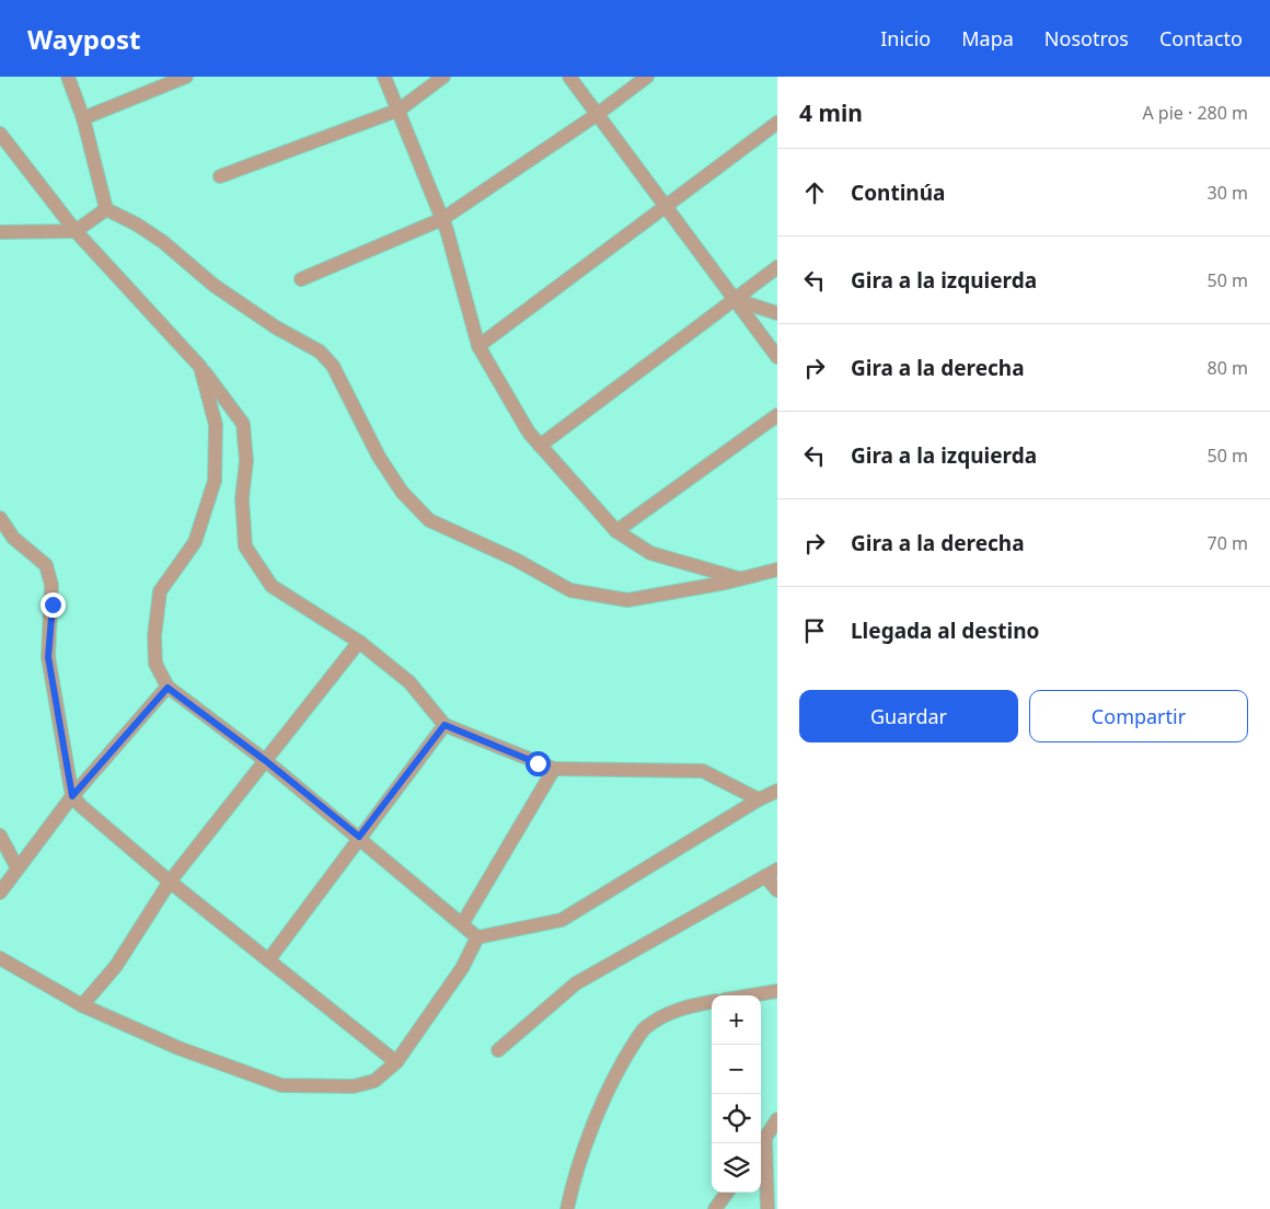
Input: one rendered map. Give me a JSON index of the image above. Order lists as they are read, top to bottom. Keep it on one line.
{"page":{"header":"Waypost","nav":["Inicio","Mapa","Nosotros","Contacto"],"heading":["4 min","A pie · 280 m"],"list":[["Continúa","30 m"],["Gira a la izquierda","50 m"],["Gira a la derecha","80 m"],["Gira a la izquierda","50 m"],["Gira a la derecha","70 m"],"Llegada al destino"],"buttons":["Guardar","Compartir"],"map_buttons":["+","−"]}}
